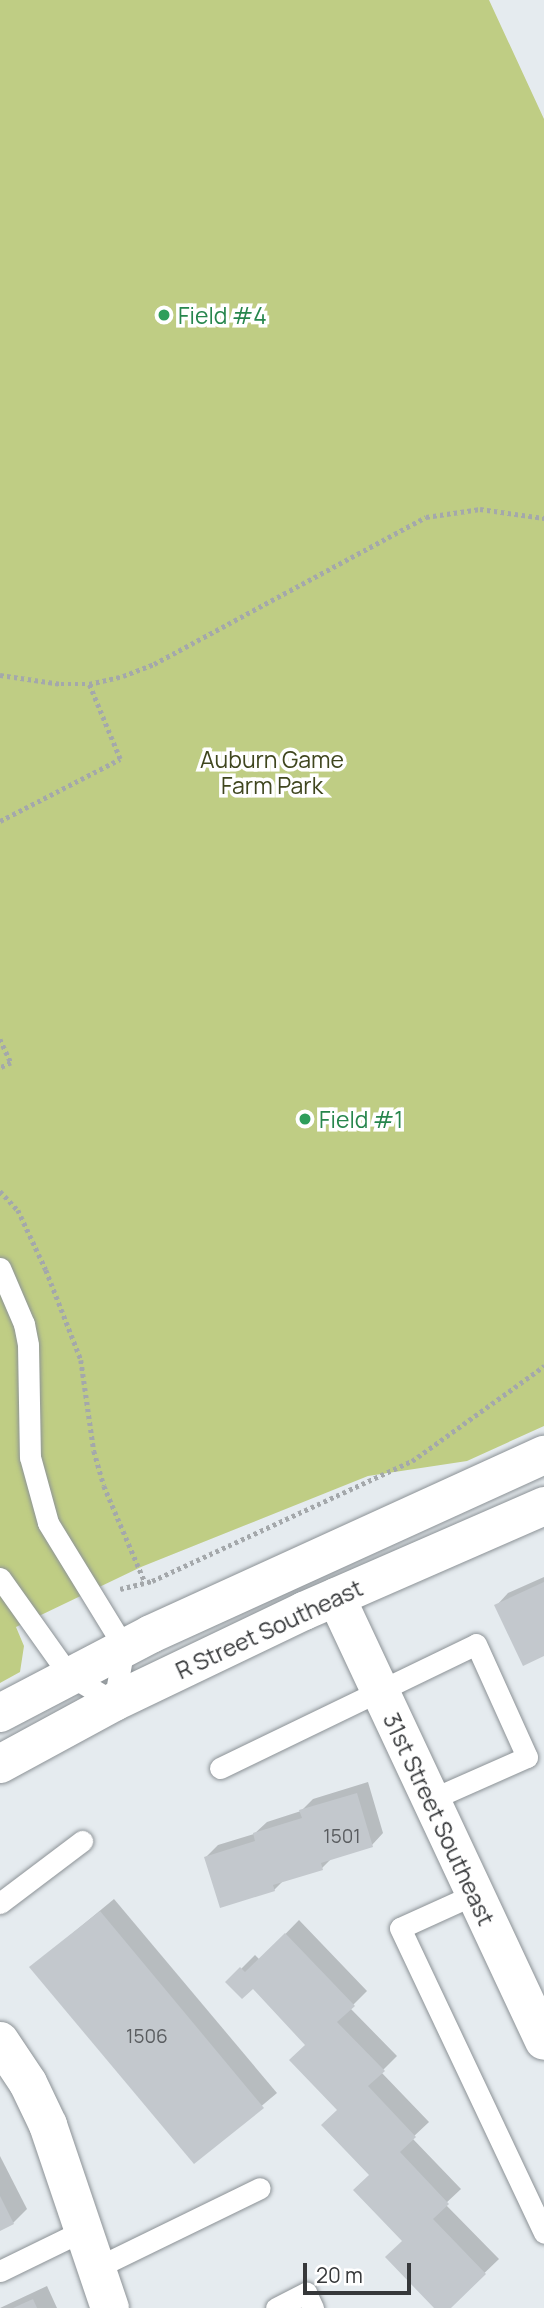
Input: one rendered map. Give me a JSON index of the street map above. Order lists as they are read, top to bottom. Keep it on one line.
{"streets":{"street":["R Street Southeast","31st Street Southeast"]},"crossings":[["R Street Southeast","31st Street Southeast"]],"parks":["Auburn Game Farm Park"],"places":["Field #4","Field #1"],"house_numbers":["1501","1506"],"scale_bar":"20 m"}
